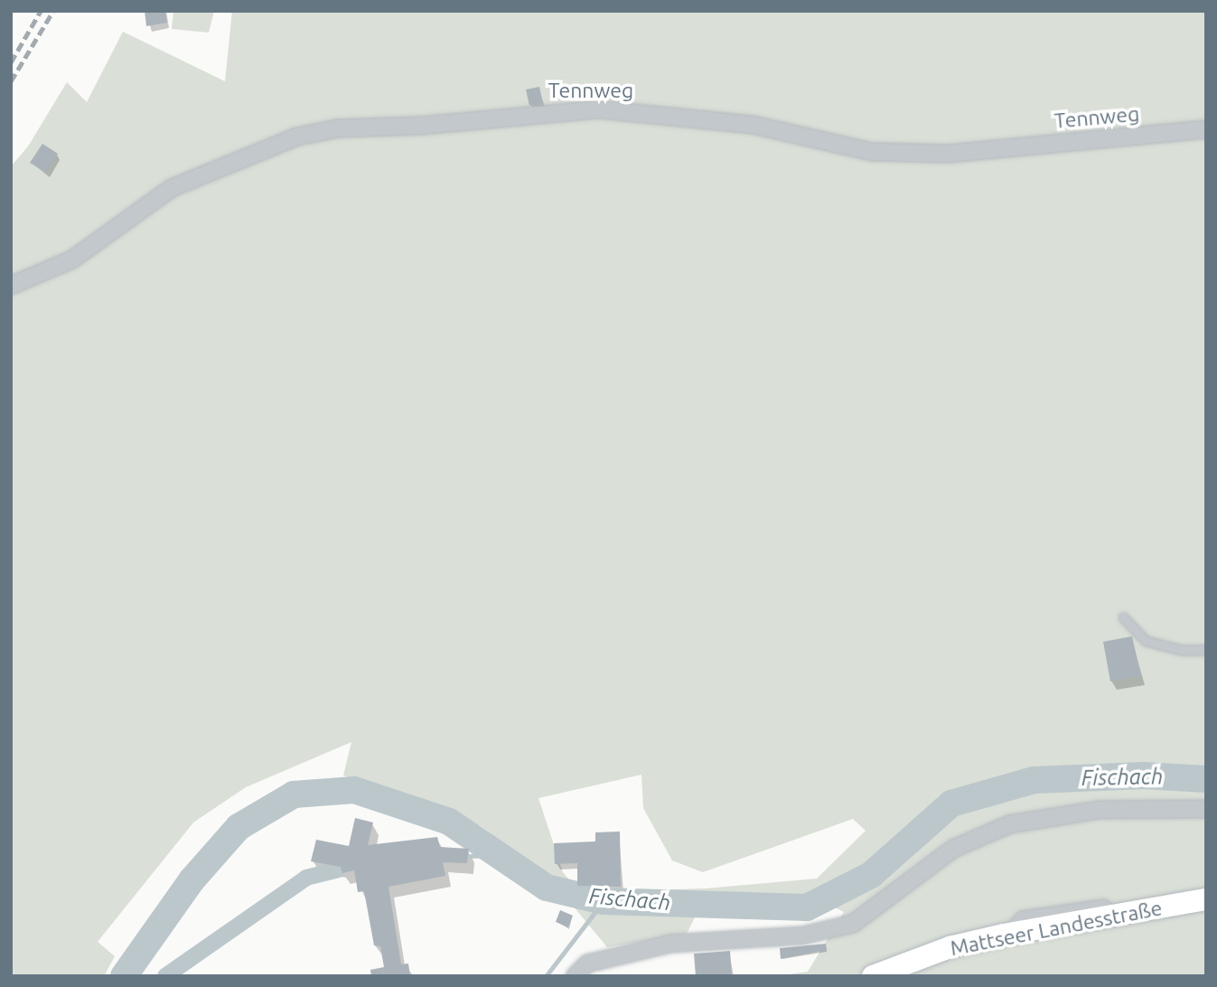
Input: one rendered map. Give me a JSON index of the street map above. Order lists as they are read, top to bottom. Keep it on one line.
{"streets":{"main road":["Mattseer Landesstraße"],"street":["Tennweg"]},"water":["Fischach"]}
